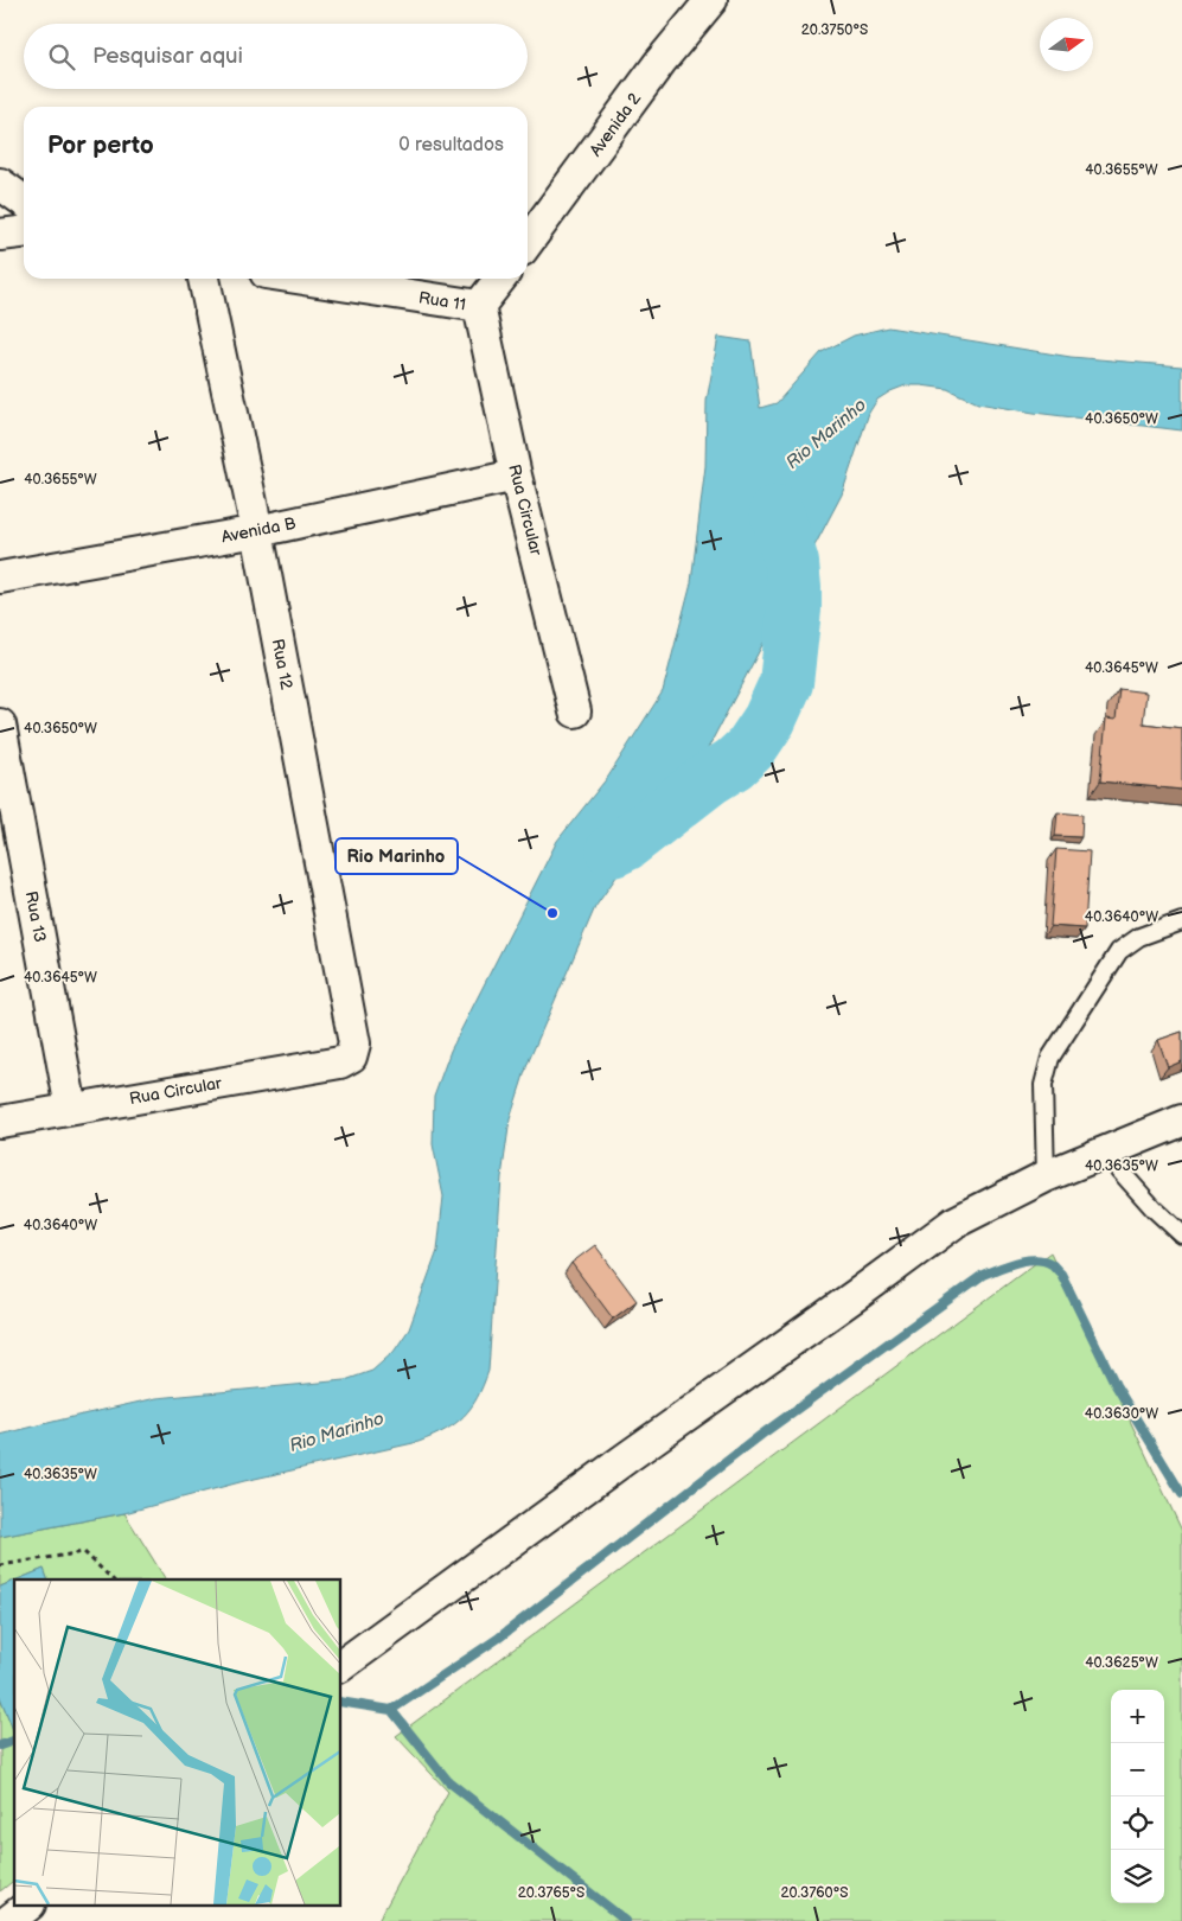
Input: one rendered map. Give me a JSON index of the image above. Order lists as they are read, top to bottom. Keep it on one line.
{"streets":{"street":["Avenida 2","Rua 11","Rua Circular","Avenida B","Rua 12","Rua 13"]},"crossings":[["Rua 11","Rua Circular"],["Rua Circular","Avenida B"],["Rua Circular","Rua 12"],["Rua Circular","Rua 13"],["Avenida B","Rua 12"]],"water":["Rio Marinho"],"places":["Rio Marinho"],"north":"right","page":{"search":"Pesquisar aqui","heading":["Por perto","0 resultados"],"map_buttons":["+","−"]},"coordinates":["20.3750°S","40.3655°W","40.3650°W","40.3645°W","40.3640°W","40.3635°W","40.3630°W","40.3625°W","20.3765°S","20.3760°S"]}
